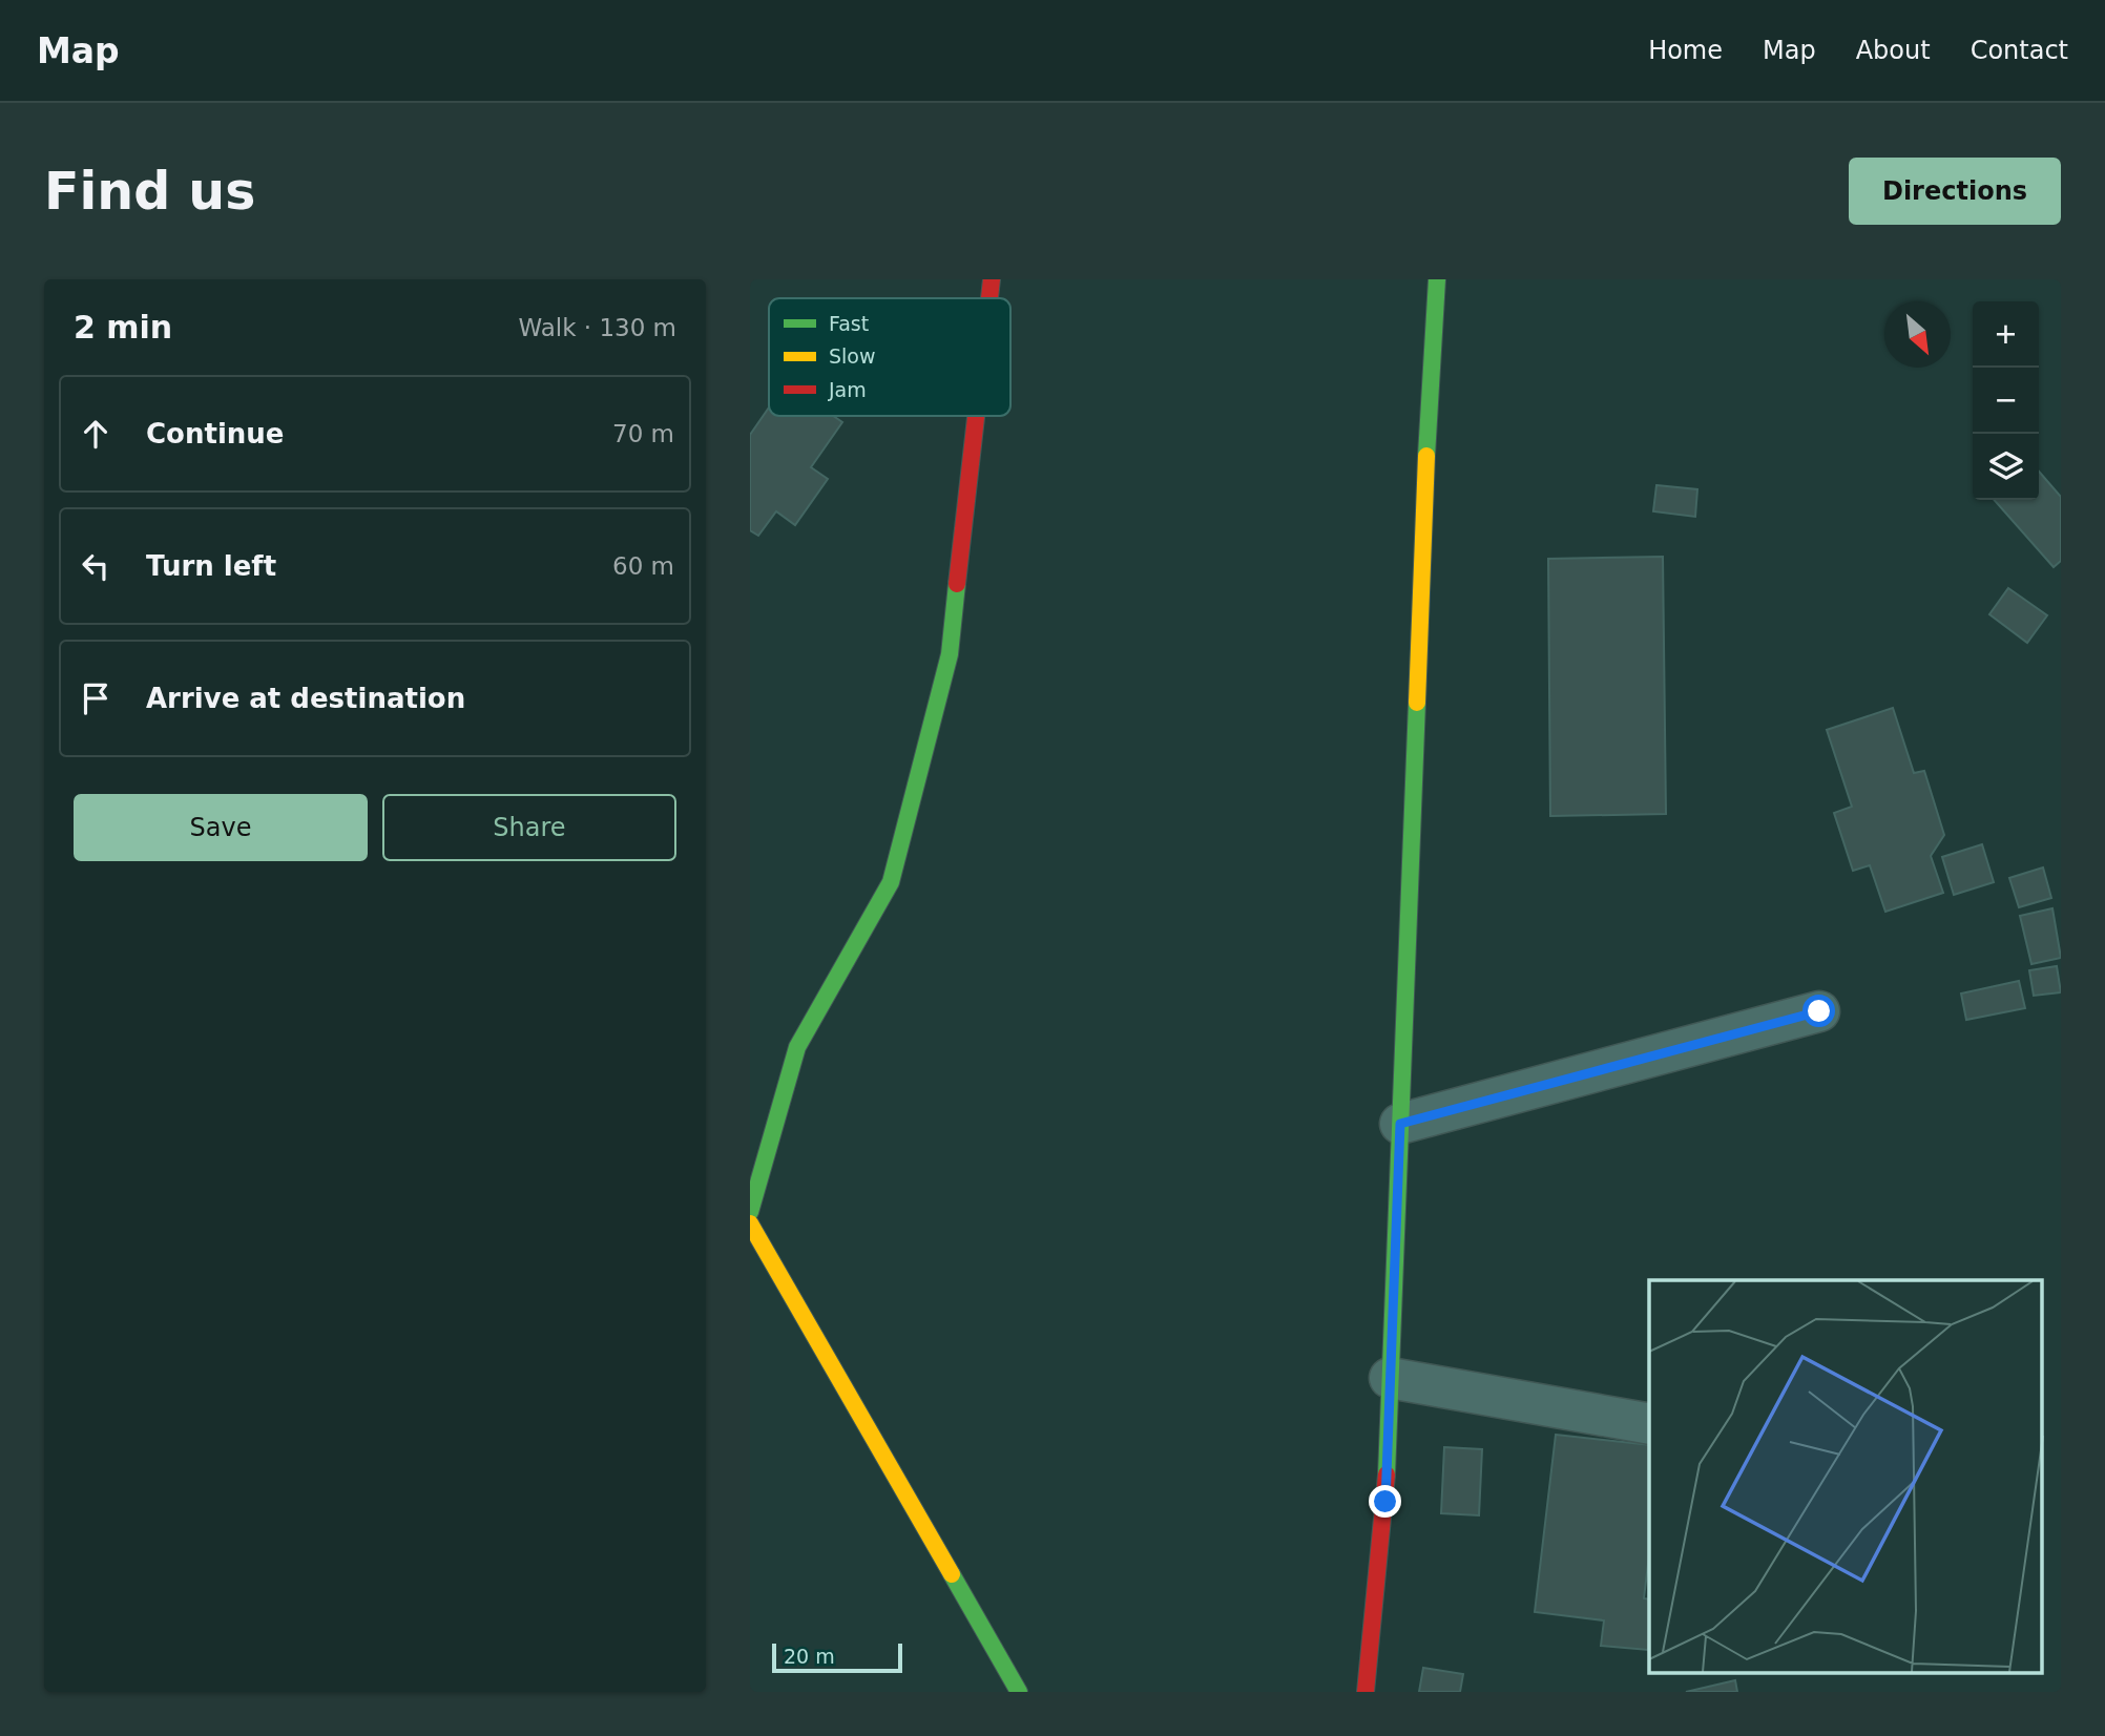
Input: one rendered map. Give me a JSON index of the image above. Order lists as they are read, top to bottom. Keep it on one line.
{"legend":["Fast","Slow","Jam"],"scale_bar":"20 m","north":"bottom right","page":{"header":"Map","nav":["Home","Map","About","Contact"],"buttons":["Directions",["Save","Share"]],"title":"Find us","heading":["2 min","Walk · 130 m"],"map_buttons":["+","−"],"list":[["Continue","70 m"],["Turn left","60 m"],"Arrive at destination"],"scale":"20 m"}}
